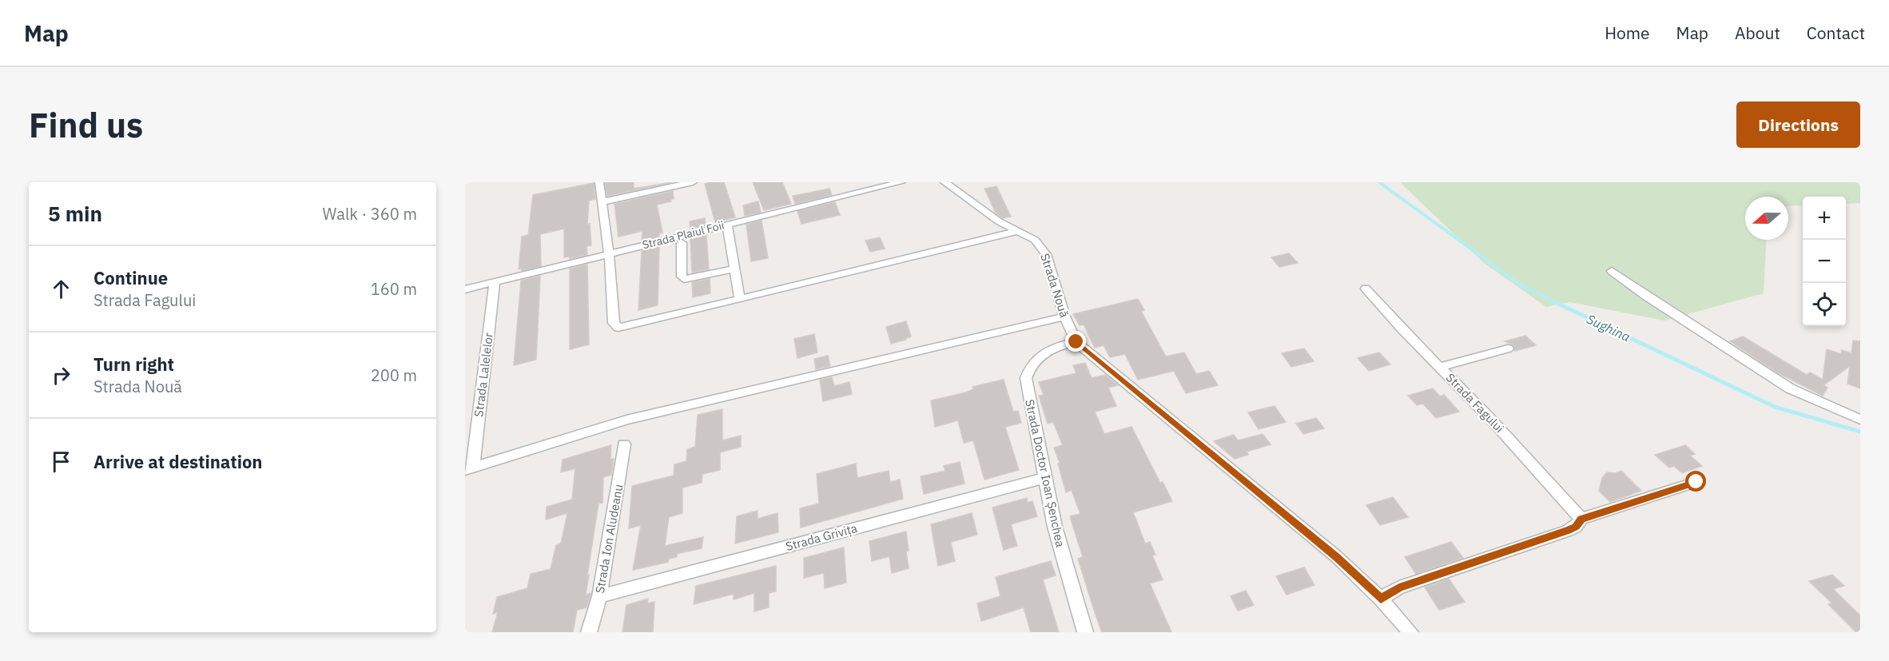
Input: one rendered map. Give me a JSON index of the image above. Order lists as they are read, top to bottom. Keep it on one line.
{"streets":{"street":["Strada Plaiul Foii","Strada Nouă","Strada Lalelelor","Strada Fagului","Strada Doctor Ioan Șenchea","Strada Grivița","Strada Ion Aludeanu"]},"crossings":[["Strada Plaiul Foii","Strada Lalelelor"],["Strada Nouă","Strada Doctor Ioan Șenchea"],["Strada Doctor Ioan Șenchea","Strada Grivița"],["Strada Grivița","Strada Ion Aludeanu"]],"water":["Sughina"],"north":"left","page":{"header":"Map","nav":["Home","Map","About","Contact"],"buttons":"Directions","title":"Find us","heading":["5 min","Walk · 360 m"],"map_buttons":["+","−"],"list":[["Continue","Strada Fagului","160 m"],["Turn right","Strada Nouă","200 m"],"Arrive at destination"]}}
